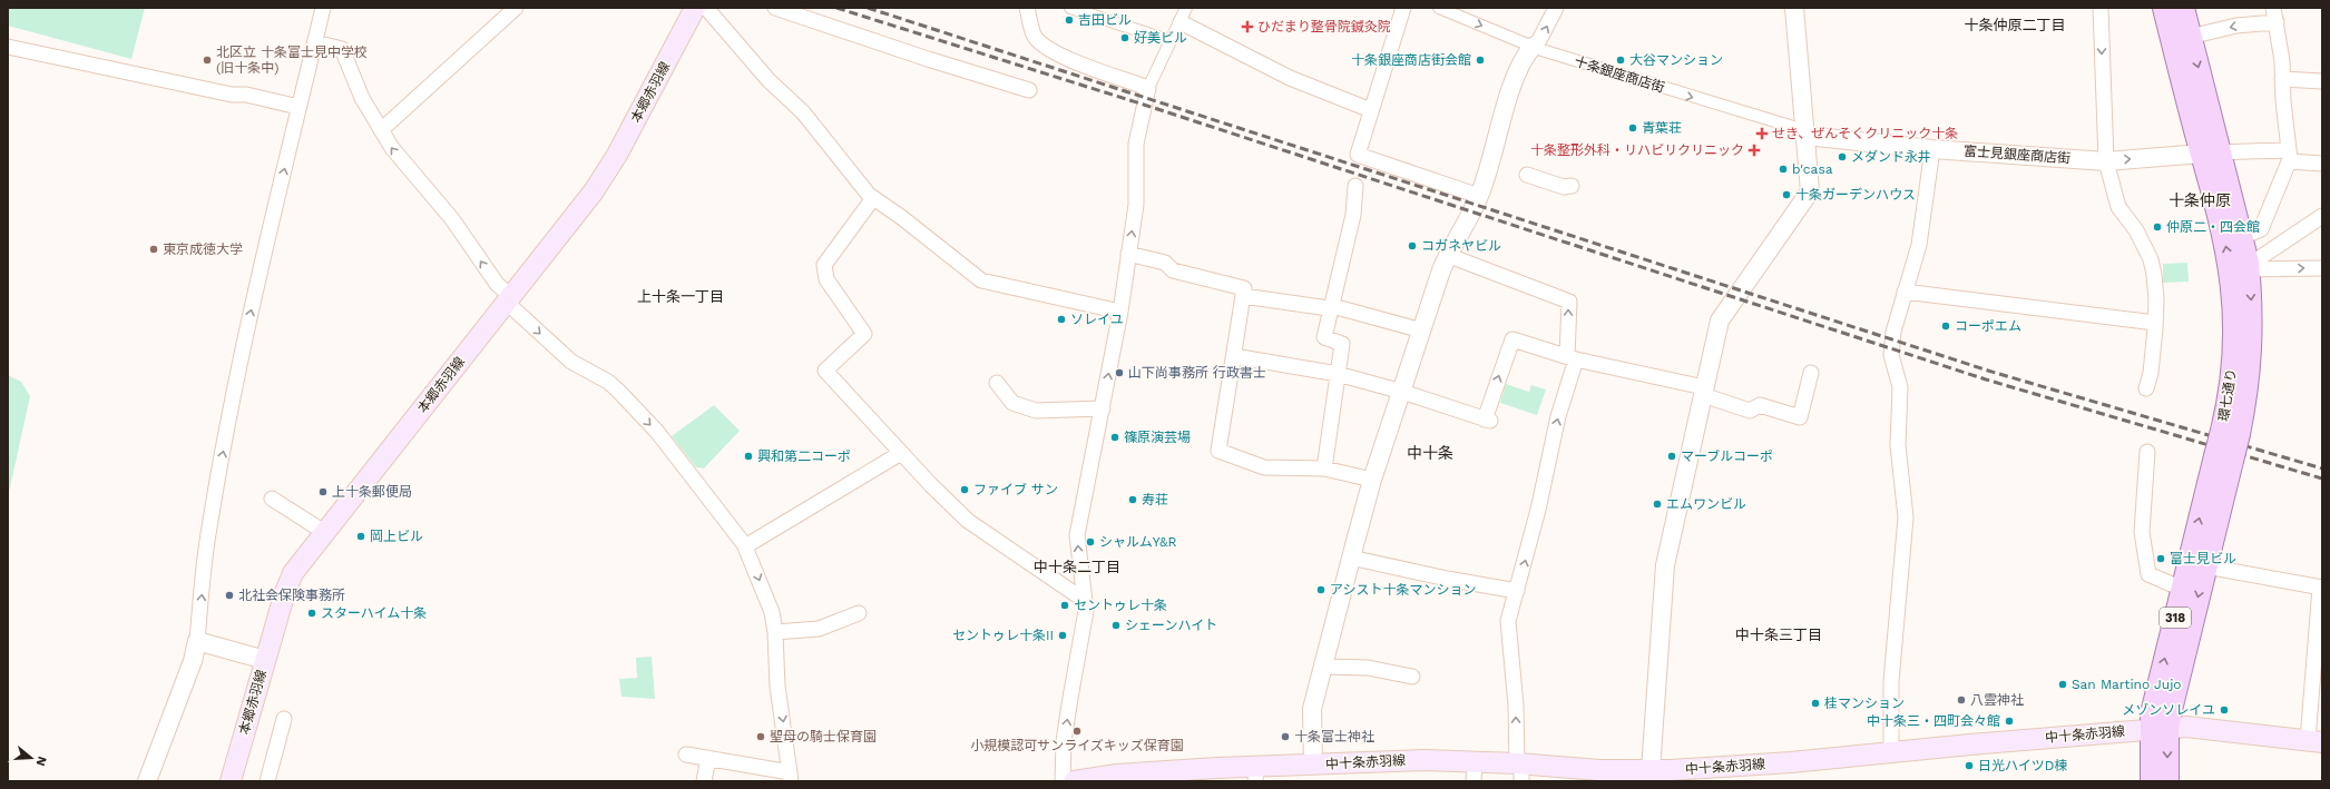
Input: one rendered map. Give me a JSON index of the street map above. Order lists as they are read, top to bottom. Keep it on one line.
{"streets":{"main road":["本郷赤羽線","環七通り","318","中十条赤羽線"],"street":["十条銀座商店街","富士見銀座商店街"]},"crossings":[["十条銀座商店街","富士見銀座商店街"],["富士見銀座商店街","環七通り"],["環七通り","中十条赤羽線"]],"one_way":["十条銀座商店街"],"districts":["十条仲原二丁目","十条仲原","上十条一丁目","中十条","中十条二丁目","中十条三丁目"],"places":{"other":["吉田ビル","好美ビル","北区立 十条富士見中学校 (旧十条中)","十条銀座商店街会館","大谷マンション","青葉荘","メダンド永井","b'casa","十条ガーデンハウス","仲原二・四会館","コガネヤビル","東京成徳大学","ソレイユ","コーポエム","山下尚事務所 行政書士","篠原演芸場","興和第二コーポ","マーブルコーポ","ファイブ サン","上十条郵便局","寿荘","エムワンビル","岡上ビル","シャルムY&R","富士見ビル","アシスト十条マンション","北社会保険事務所","セントゥレ十条","スターハイム十条","シェーンハイト","セントゥレ十条II","San Martino Jujo","八雲神社","桂マンション","メゾンソレイユ","中十条三・四町会々館","小規模認可サンライズキッズ保育園","聖母の騎士保育園","十条富士神社","日光ハイツD棟"],"health":["ひだまり整骨院鍼灸院","せき、ぜんそくクリニック十条","十条整形外科・リハビリクリニック"]},"north":"right"}
